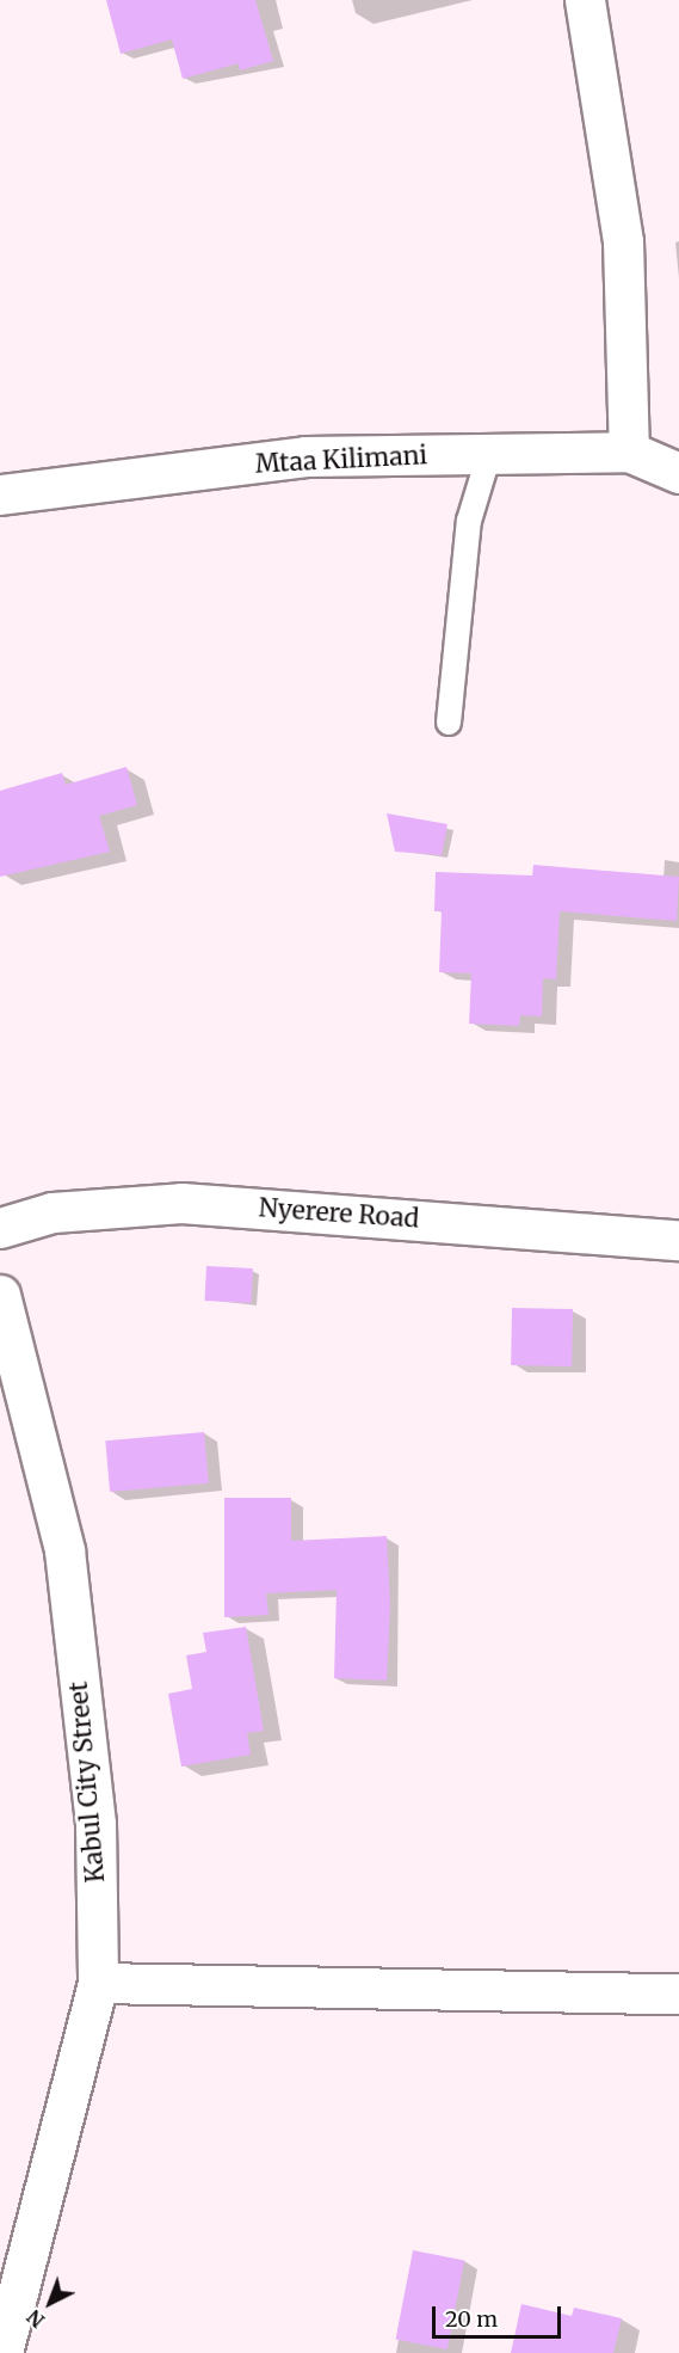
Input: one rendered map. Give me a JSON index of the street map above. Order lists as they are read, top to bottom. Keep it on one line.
{"streets":{"street":["Mtaa Kilimani","Nyerere Road","Kabul City Street"]},"scale_bar":"20 m","north":"bottom left"}
